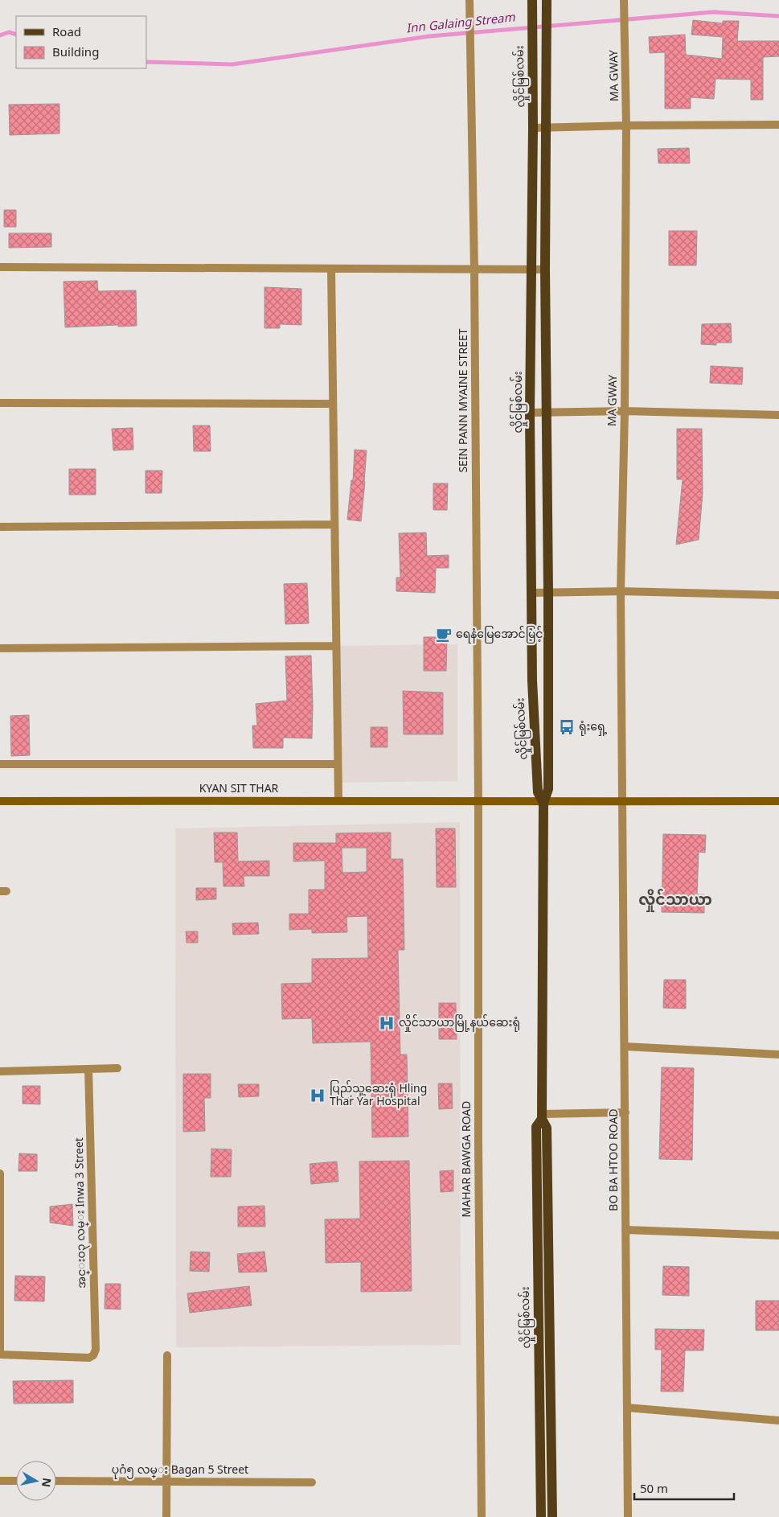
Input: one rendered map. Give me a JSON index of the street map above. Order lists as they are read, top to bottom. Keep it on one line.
{"streets":{"main road":["လှိုင်မြစ်လမ်း","KYAN SIT THAR"],"street":["MA GWAY","SEIN PANN MYAINE STREET","MAHAR BAWGA ROAD","BO BA HTOO ROAD","အင္းဝ၃ လမ္း Inwa 3 Street","ပုဂံ၅ လမ္း Bagan 5 Street"]},"crossings":[["MA GWAY","KYAN SIT THAR"],["MA GWAY","BO BA HTOO ROAD"],["လှိုင်မြစ်လမ်း","KYAN SIT THAR"],["SEIN PANN MYAINE STREET","KYAN SIT THAR"],["SEIN PANN MYAINE STREET","MAHAR BAWGA ROAD"],["KYAN SIT THAR","MAHAR BAWGA ROAD"],["KYAN SIT THAR","BO BA HTOO ROAD"]],"districts":["လှိုင်သာယာ"],"water":["Inn Galaing Stream"],"places":{"cafe":["ရေနံမြေအောင်မြင့်"],"bus stop":["ရုံးရှေ့"],"hospital":["လှိုင်သာယာမြို့နယ်ဆေးရုံ","ပြည်သူ့ဆေးရုံ Hling Thar Yar Hospital"]},"legend":["Road","Building"],"scale_bar":"50 m","north":"right"}
